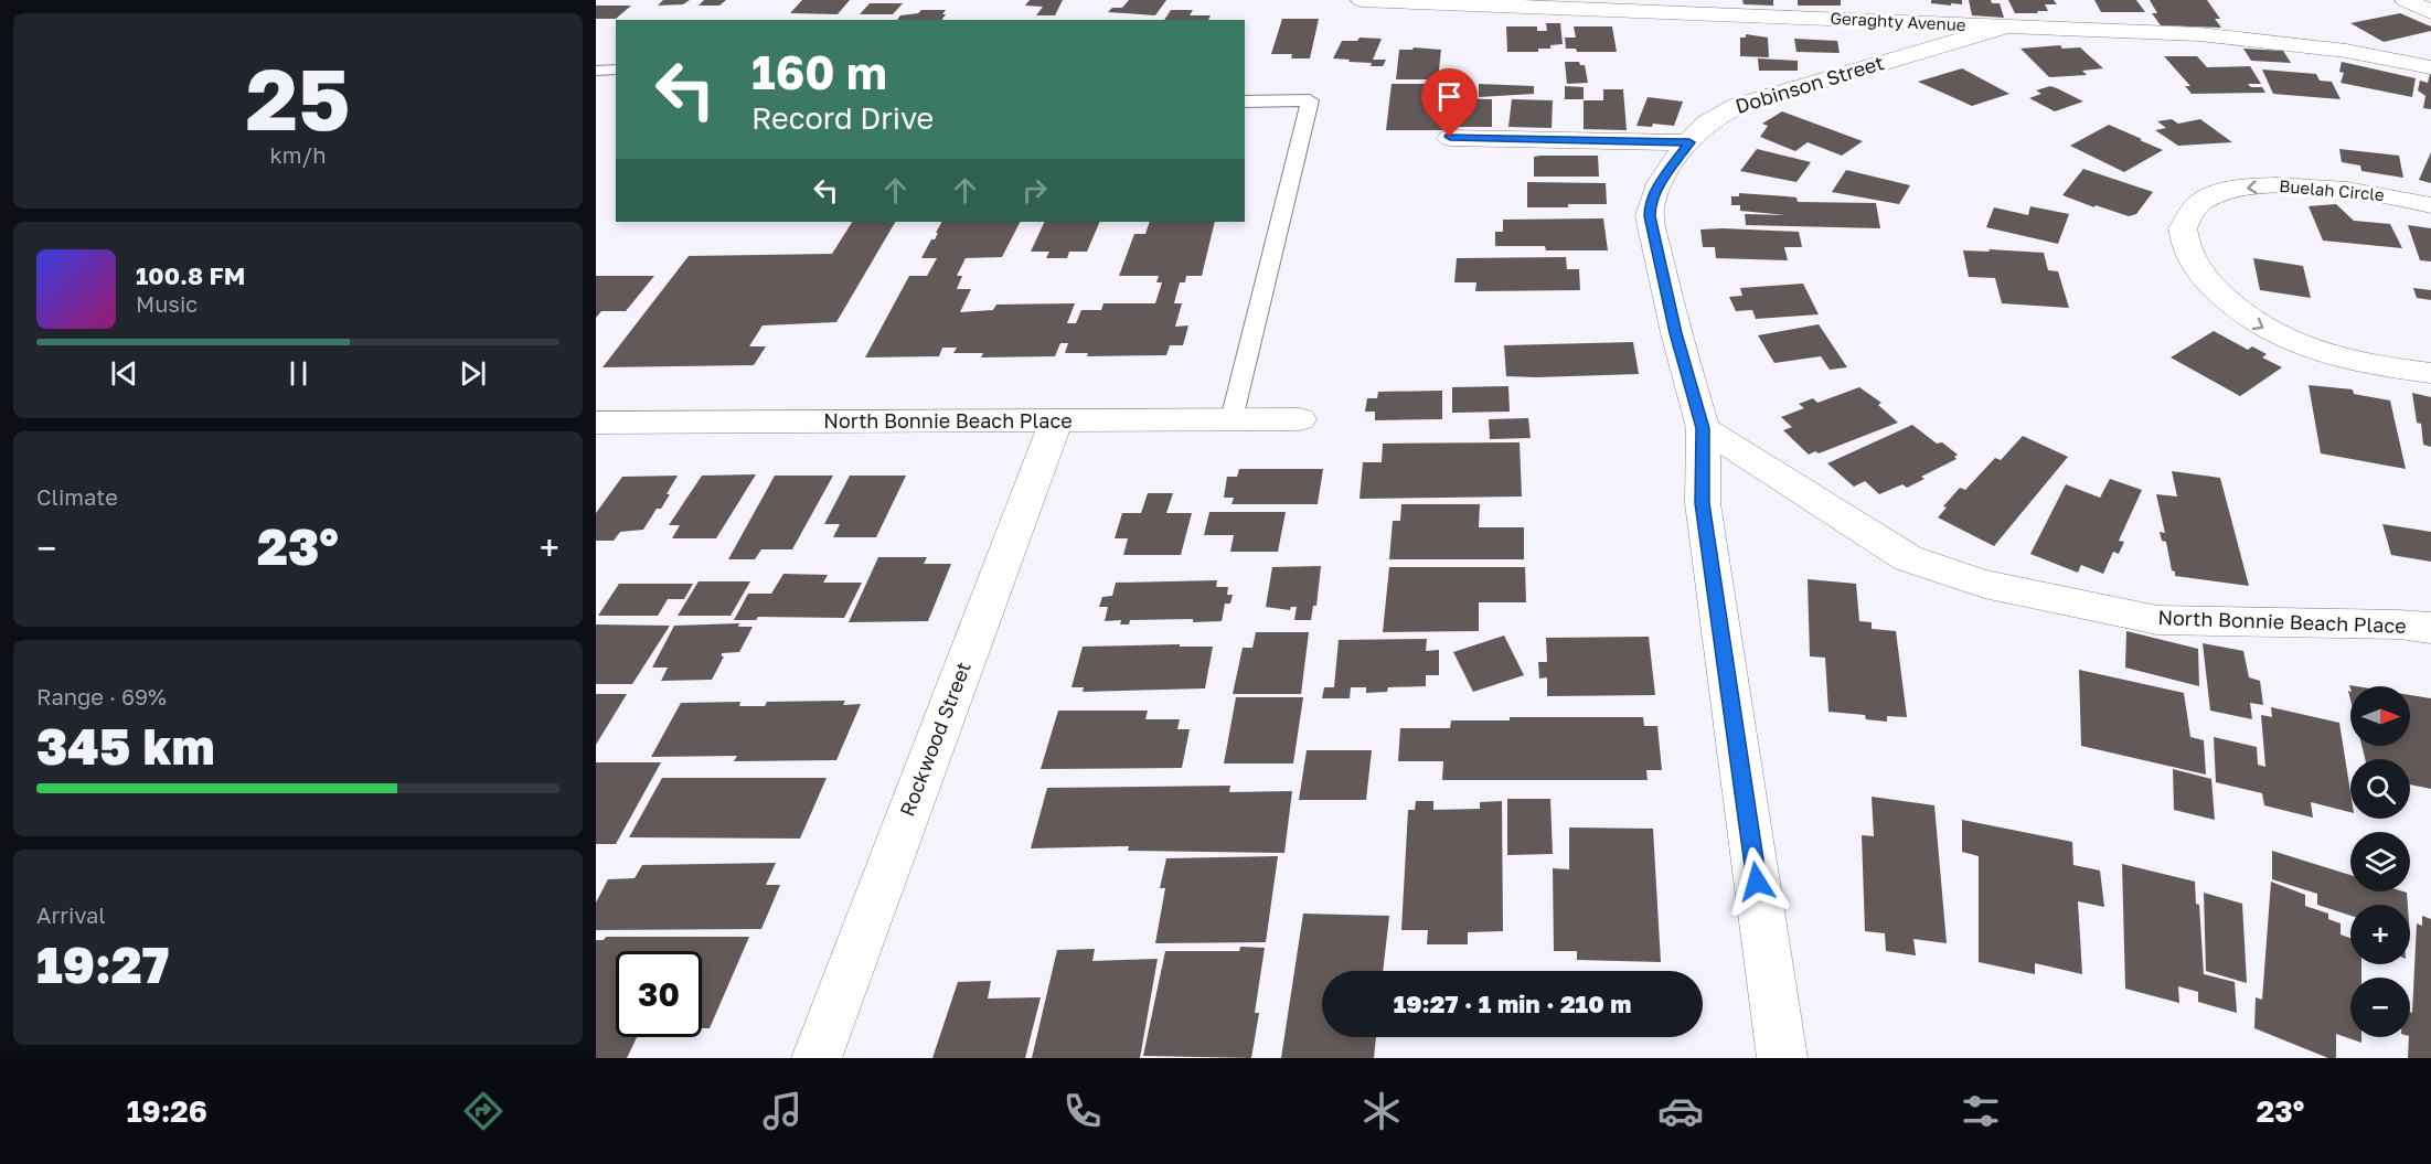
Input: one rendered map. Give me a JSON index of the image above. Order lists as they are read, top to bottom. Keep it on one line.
{"streets":{"street":["Geraghty Avenue","Dobinson Street","Buelah Circle","North Bonnie Beach Place","Rockwood Street"]},"crossings":[["Geraghty Avenue","Dobinson Street"],["Dobinson Street","North Bonnie Beach Place"],["North Bonnie Beach Place","Rockwood Street"]],"north":"right","page":{"tile":[["25","km/h"],"Climate",["Range · 69%","345 km"],["Arrival","19:27"]],"turn":["160 m","Record Drive"],"song":["100.8 FM","Music"],"heat":["−","23°","+"],"map_buttons":["+","−"],"limit":"30","trip":"19:27 · 1 min · 210 m","tabs":["19:26","23°"]}}
